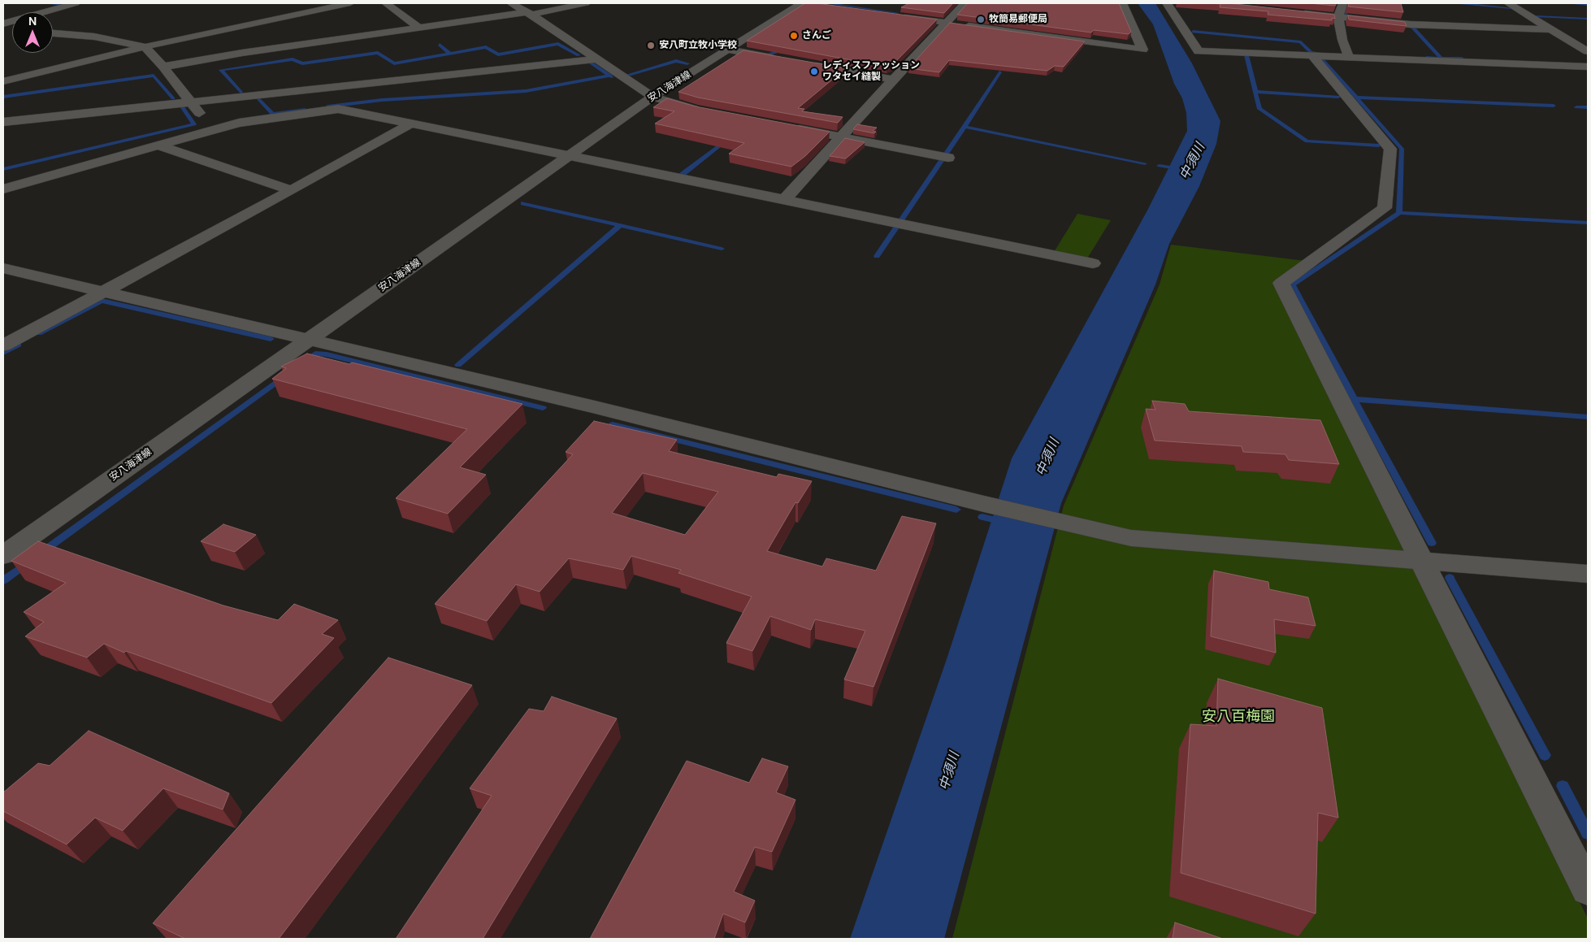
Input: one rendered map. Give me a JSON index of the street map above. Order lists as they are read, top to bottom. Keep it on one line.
{"streets":{"street":["安八海津線"]},"water":["中須川"],"parks":["安八百梅園"],"places":["牧簡易郵便局","さんご","安八町立牧小学校","レディスファッション ワタセイ縫製"],"north":"top"}
